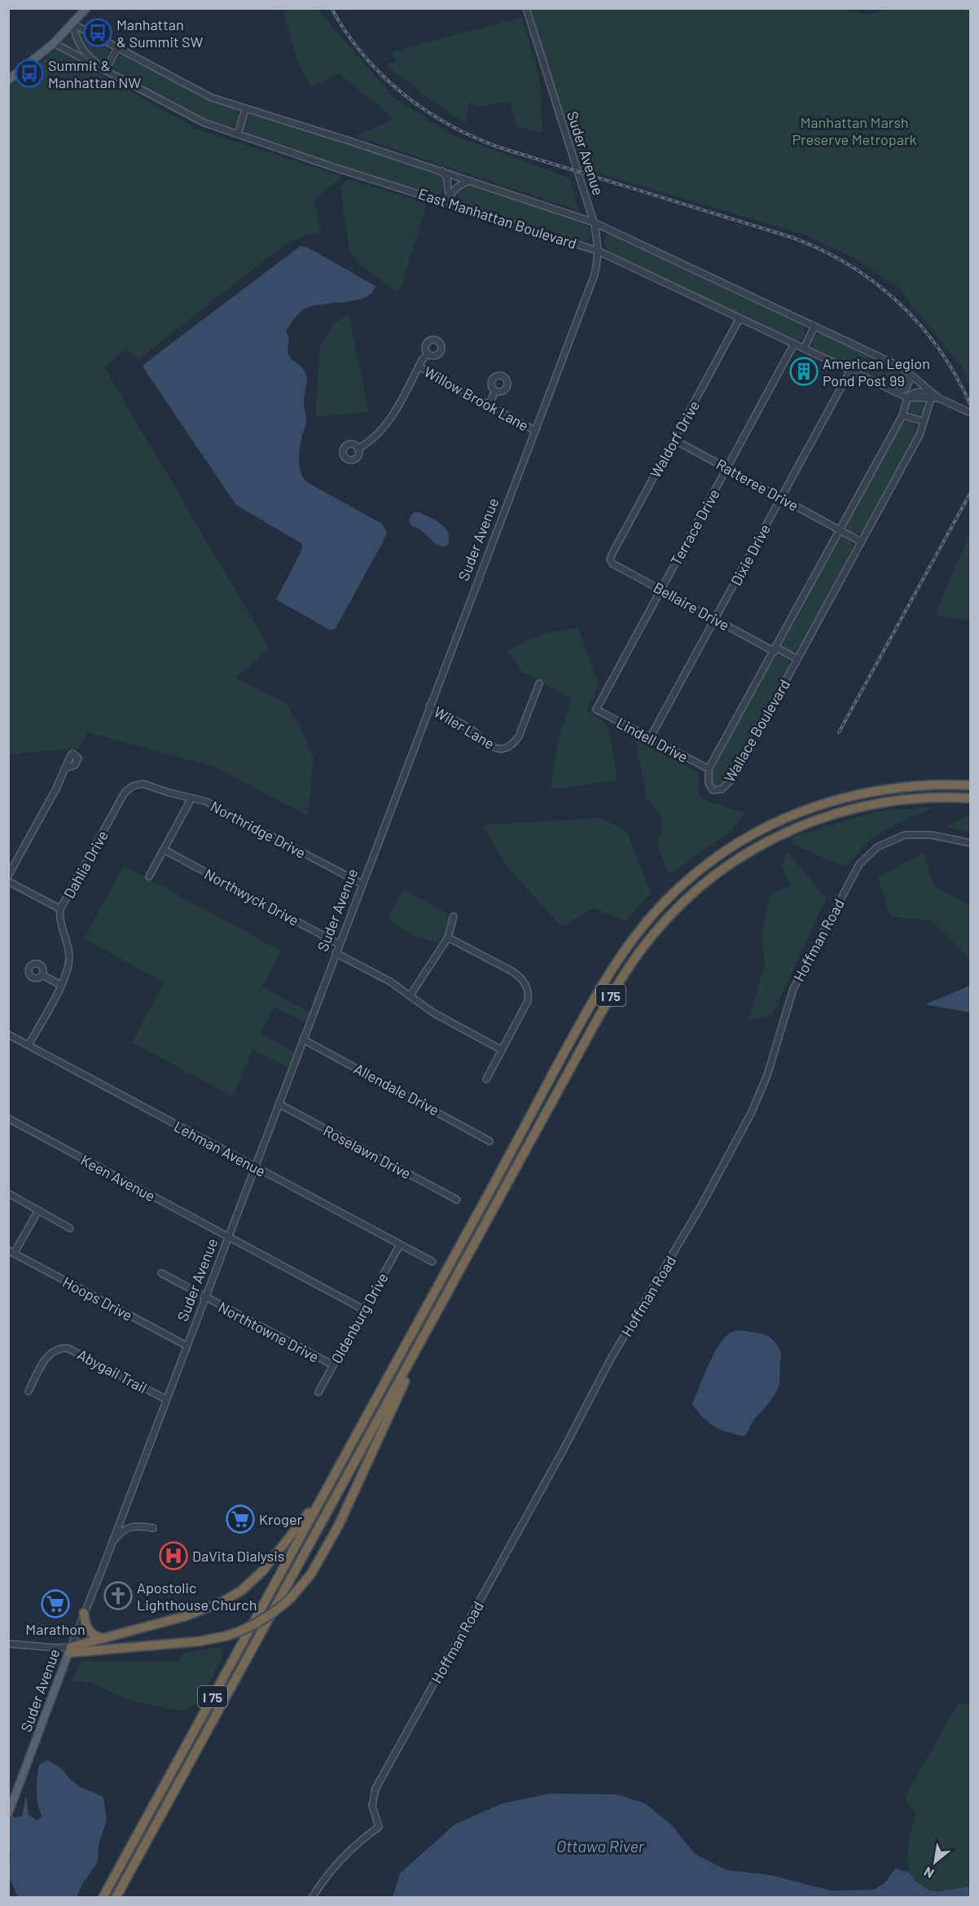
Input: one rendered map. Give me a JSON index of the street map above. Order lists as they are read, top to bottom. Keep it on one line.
{"streets":{"highway":["I 75"],"main road":["Suder Avenue"],"street":["East Manhattan Boulevard","Willow Brook Lane","Waldorf Drive","Ratteree Drive","Terrace Drive","Dixie Drive","Bellaire Drive","Wiler Lane","Wallace Boulevard","Lindell Drive","Northridge Drive","Dahlia Drive","Northwyck Drive","Hoffman Road","Allendale Drive","Lehman Avenue","Roselawn Drive","Keen Avenue","Hoops Drive","Oldenburg Drive","Northtowne Drive","Abygail Trail"]},"crossings":[["Suder Avenue","East Manhattan Boulevard"],["Suder Avenue","Willow Brook Lane"],["Suder Avenue","Wiler Lane"],["Suder Avenue","Northridge Drive"],["Suder Avenue","Northwyck Drive"],["Suder Avenue","Allendale Drive"],["Suder Avenue","Lehman Avenue"],["Suder Avenue","Roselawn Drive"],["Suder Avenue","Keen Avenue"],["Suder Avenue","Hoops Drive"],["Suder Avenue","Northtowne Drive"],["Suder Avenue","Abygail Trail"],["East Manhattan Boulevard","Waldorf Drive"],["East Manhattan Boulevard","Terrace Drive"],["East Manhattan Boulevard","Dixie Drive"],["East Manhattan Boulevard","Wallace Boulevard"],["Waldorf Drive","Ratteree Drive"],["Waldorf Drive","Bellaire Drive"],["Ratteree Drive","Terrace Drive"],["Ratteree Drive","Dixie Drive"],["Ratteree Drive","Wallace Boulevard"],["Terrace Drive","Bellaire Drive"],["Terrace Drive","Lindell Drive"],["Dixie Drive","Bellaire Drive"],["Dixie Drive","Lindell Drive"],["Bellaire Drive","Wallace Boulevard"],["Wallace Boulevard","Lindell Drive"],["Northridge Drive","Dahlia Drive"],["Dahlia Drive","Lehman Avenue"],["Lehman Avenue","Oldenburg Drive"],["Keen Avenue","Oldenburg Drive"],["Oldenburg Drive","Northtowne Drive"]],"water":["Ottawa River"],"parks":["Manhattan Marsh Preserve Metropark"],"places":{"bus stop":["Manhattan & Summit SW","Summit & Manhattan NW"],"building":["American Legion Pond Post 99"],"supermarket":["Kroger","Marathon"],"hospital":["DaVita Dialysis"],"church":["Apostolic Lighthouse Church"]},"north":"bottom left"}
